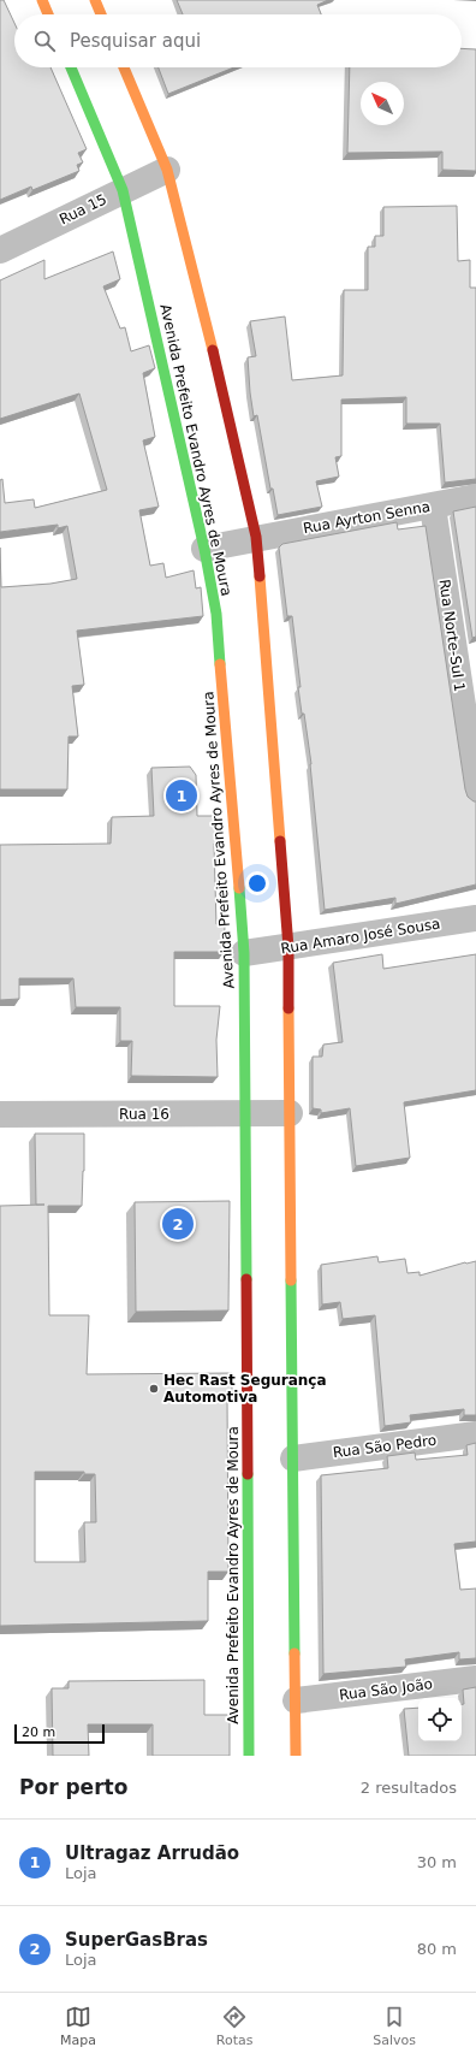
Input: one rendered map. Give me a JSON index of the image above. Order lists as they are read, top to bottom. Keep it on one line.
{"streets":{"street":["Rua 15","Avenida Prefeito Evandro Ayres de Moura","Rua Ayrton Senna","Rua Norte-Sul 1","Rua Amaro José Sousa","Rua 16","Rua São Pedro","Rua São João"]},"crossings":[["Rua 15","Avenida Prefeito Evandro Ayres de Moura"],["Avenida Prefeito Evandro Ayres de Moura","Rua Ayrton Senna"],["Avenida Prefeito Evandro Ayres de Moura","Rua Amaro José Sousa"],["Avenida Prefeito Evandro Ayres de Moura","Rua 16"],["Rua Ayrton Senna","Rua Norte-Sul 1"]],"places":["Hec Rast Segurança Automotiva"],"scale_bar":"20 m","north":"top left","page":{"search":"Pesquisar aqui","pins":["1","2"],"scale":"20 m","heading":["Por perto","2 resultados"],"list":[{"mark":"1","name":"Ultragaz Arrudão","note":"Loja","value":"30 m"},{"mark":"2","name":"SuperGasBras","note":"Loja","value":"80 m"}],"nav":["Mapa","Rotas","Salvos"]}}
